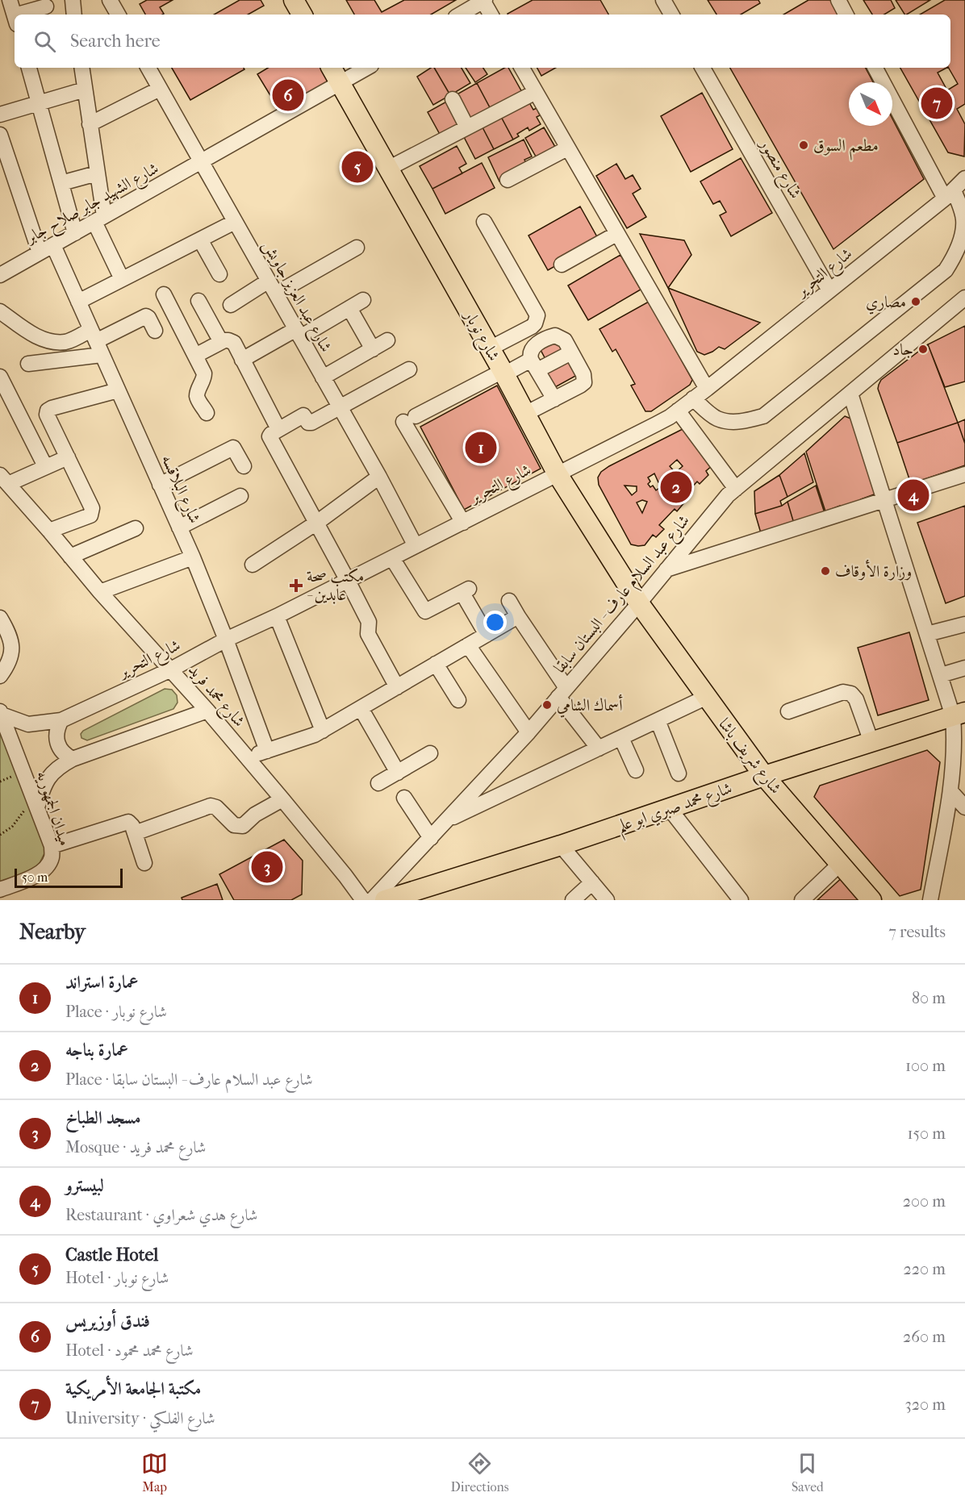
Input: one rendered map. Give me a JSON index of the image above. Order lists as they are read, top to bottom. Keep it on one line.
{"streets":{"main road":["شارع نوبار","شارع شريف باشا","شارع محمد صبري ابو علم"],"street":["شارع منصور","شارع الشهيد جابر صلاح جابر","شارع التحرير","شارع عبد العزيز جاويش","شارع البلاقسه","شارع عبد السلام عارف - البستان سابقا","شارع محمد فريد","ميدان الجمهوريه"]},"crossings":[["شارع منصور","شارع التحرير"],["شارع الشهيد جابر صلاح جابر","شارع عبد العزيز جاويش"],["شارع الشهيد جابر صلاح جابر","شارع نوبار"],["شارع الشهيد جابر صلاح جابر","شارع البلاقسه"],["شارع التحرير","شارع عبد العزيز جاويش"],["شارع التحرير","شارع نوبار"],["شارع التحرير","شارع البلاقسه"],["شارع التحرير","شارع محمد فريد"],["شارع التحرير","ميدان الجمهوريه"],["شارع نوبار","شارع عبد السلام عارف - البستان سابقا"],["شارع نوبار","شارع شريف باشا"],["شارع عبد السلام عارف - البستان سابقا","شارع شريف باشا"],["شارع شريف باشا","شارع محمد صبري ابو علم"]],"places":{"other":["مطعم السوق","مصاري","جاد","وزارة الأوقاف","أسماك الشامي"],"health":["مكتب صحة - عابدين"]},"scale_bar":"50 m","north":"bottom right","page":{"search":"Search here","pins":["6","7","5","1","2","4","3"],"scale":"50 m","heading":["Nearby","7 results"],"list":[{"mark":"1","name":"عمارة استراند","note":"Place · شارع نوبار","value":"80 m"},{"mark":"2","name":"عمارة بناجه","note":"Place · شارع عبد السلام عارف - البستان سابقا","value":"100 m"},{"mark":"3","name":"مسجد الطباخ","note":"Mosque · شارع محمد فريد","value":"150 m"},{"mark":"4","name":"لبيسترو","note":"Restaurant · شارع هدي شعراوي","value":"200 m"},{"mark":"5","name":"Castle Hotel","note":"Hotel · شارع نوبار","value":"220 m"},{"mark":"6","name":"فندق أوزيريس","note":"Hotel · شارع محمد محمود","value":"260 m"},{"mark":"7","name":"مكتبة الجامعة الأمريكية","note":"University · شارع الفلكي","value":"320 m"}],"nav":["Map","Directions","Saved"]}}
